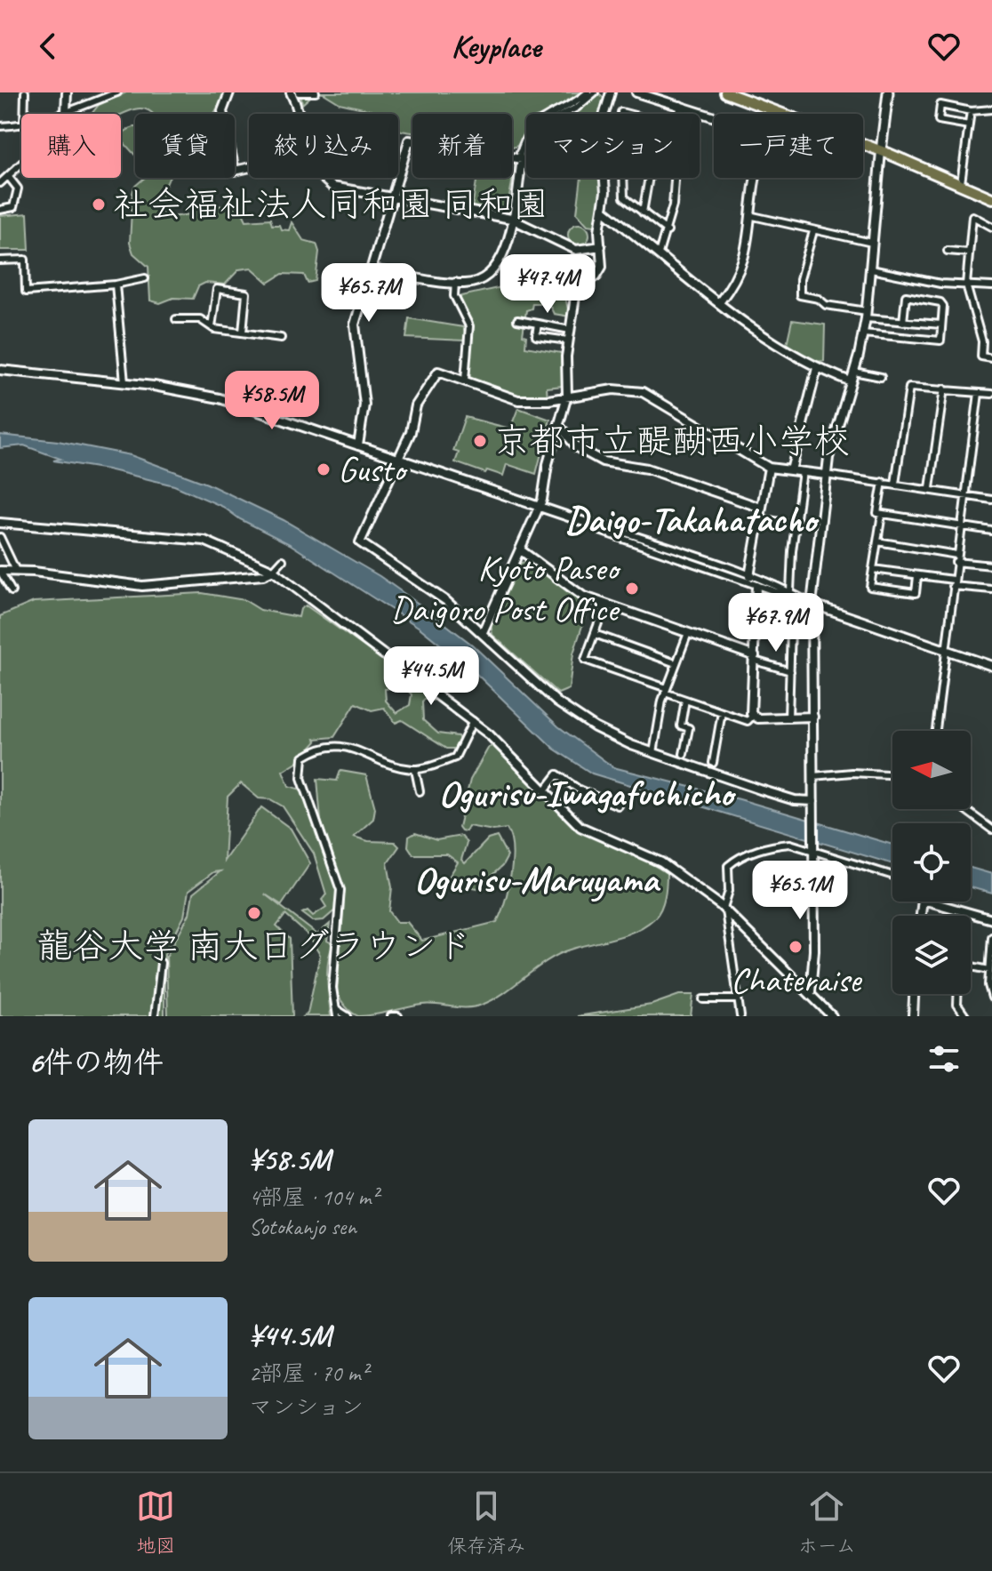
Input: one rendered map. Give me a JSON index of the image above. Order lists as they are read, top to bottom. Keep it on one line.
{"districts":["Daigo-Takahatacho","Ogurisu-Iwagafuchicho","Ogurisu-Maruyama"],"places":["社会福祉法人同和園 同和園","京都市立醍醐西小学校","Gusto","Kyoto Paseo Daigoro Post Office","龍谷大学 南大日グラウンド","Chateraise"],"north":"left","page":{"header":"Keyplace","chip":["購入","賃貸","絞り込み","新着","マンション","一戸建て"],"price":["¥47.4M","¥65.7M","¥58.5M","¥67.9M","¥44.5M","¥65.1M"],"heading":"6件の物件","list":[{"name":"¥58.5M","note":"4部屋 · 104 m² · Sotokanjo sen"},{"name":"¥44.5M","note":"2部屋 · 70 m² · マンション"}],"tabs":["地図","保存済み","ホーム"]}}
